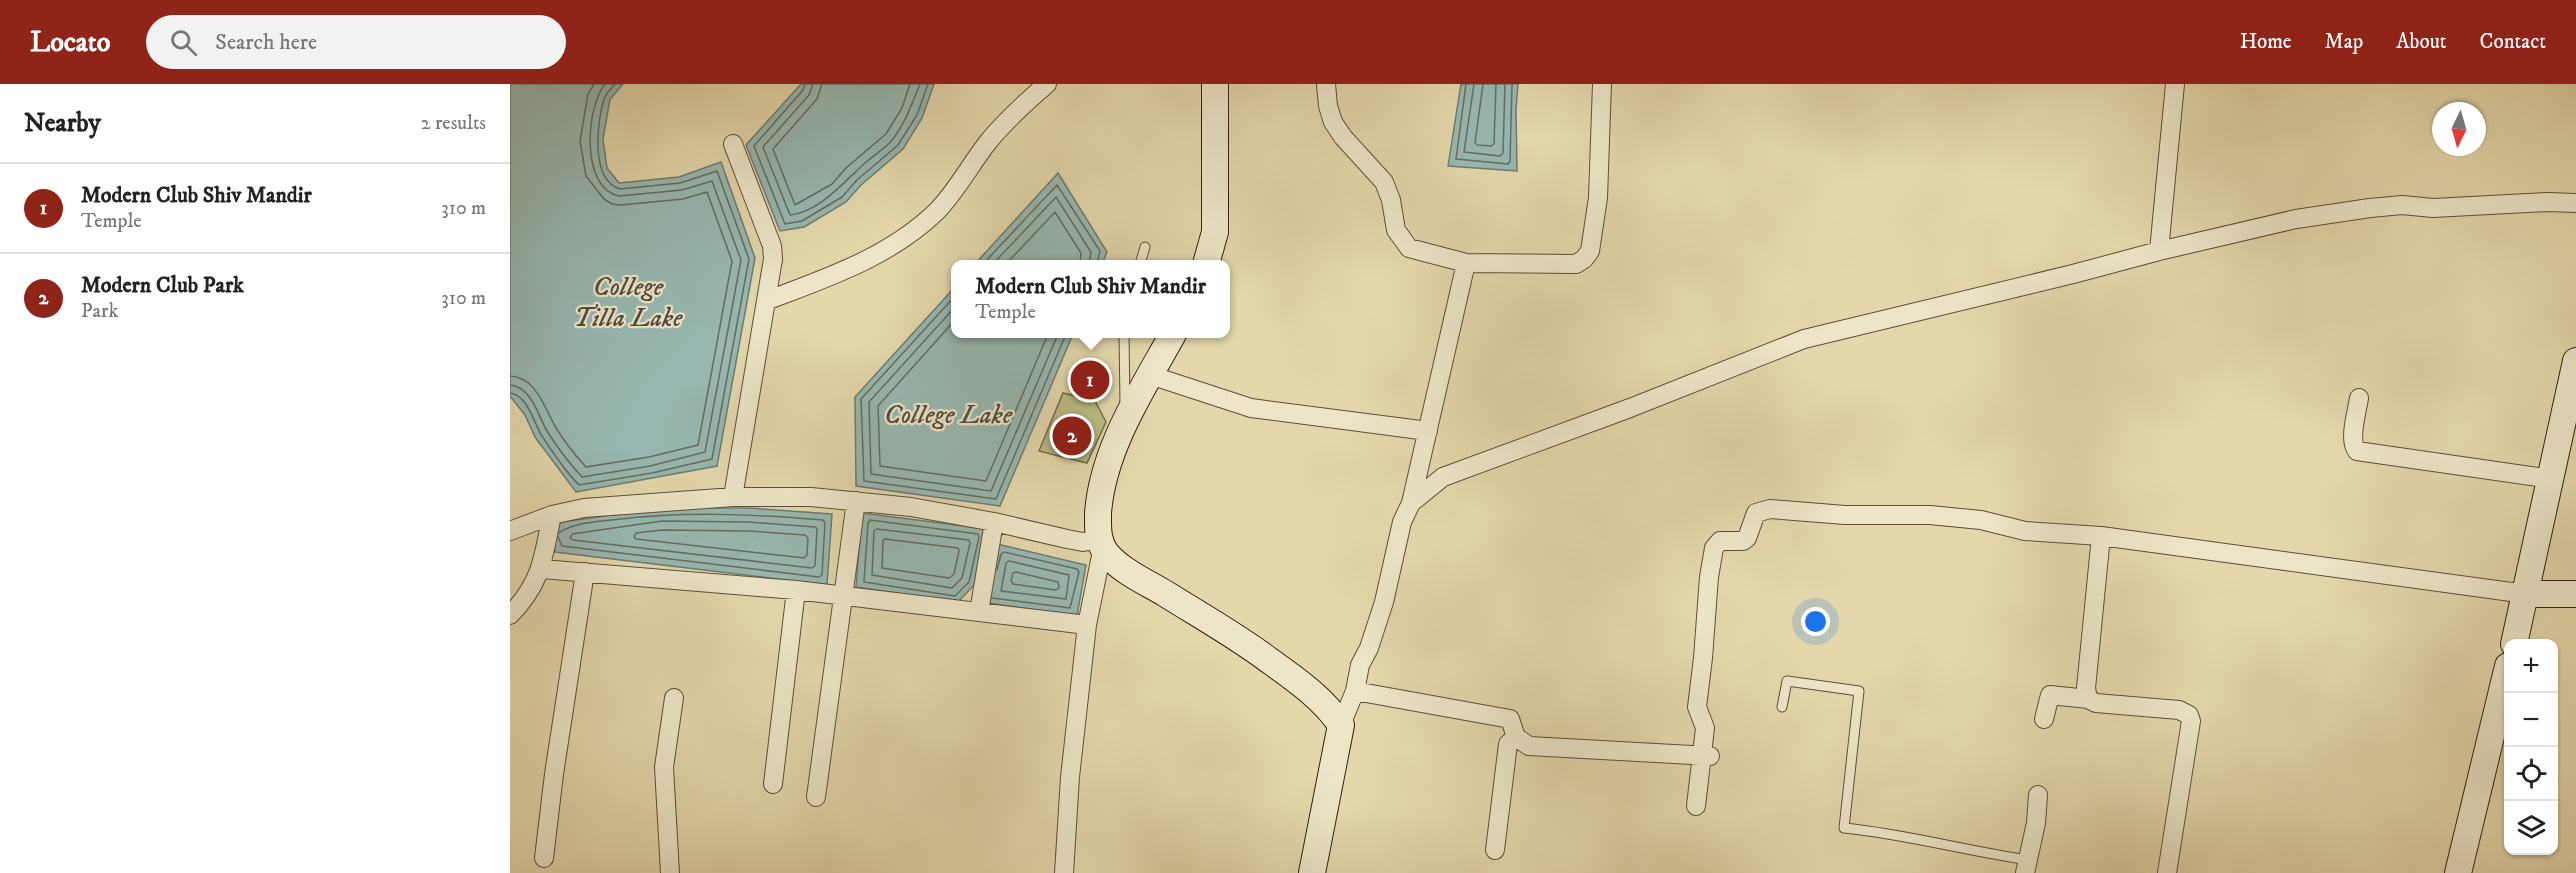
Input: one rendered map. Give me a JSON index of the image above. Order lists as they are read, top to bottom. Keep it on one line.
{"water":["College Tilla Lake","College Lake"],"north":"bottom","page":{"header":"Locato","search":"Search here","nav":["Home","Map","About","Contact"],"heading":["Nearby","2 results"],"list":[{"mark":"1","name":"Modern Club Shiv Mandir","note":"Temple","value":"310 m"},{"mark":"2","name":"Modern Club Park","note":"Park","value":"310 m"}],"popup":["Modern Club Shiv Mandir","Temple"],"pins":["1","2"],"map_buttons":["+","−"]}}
